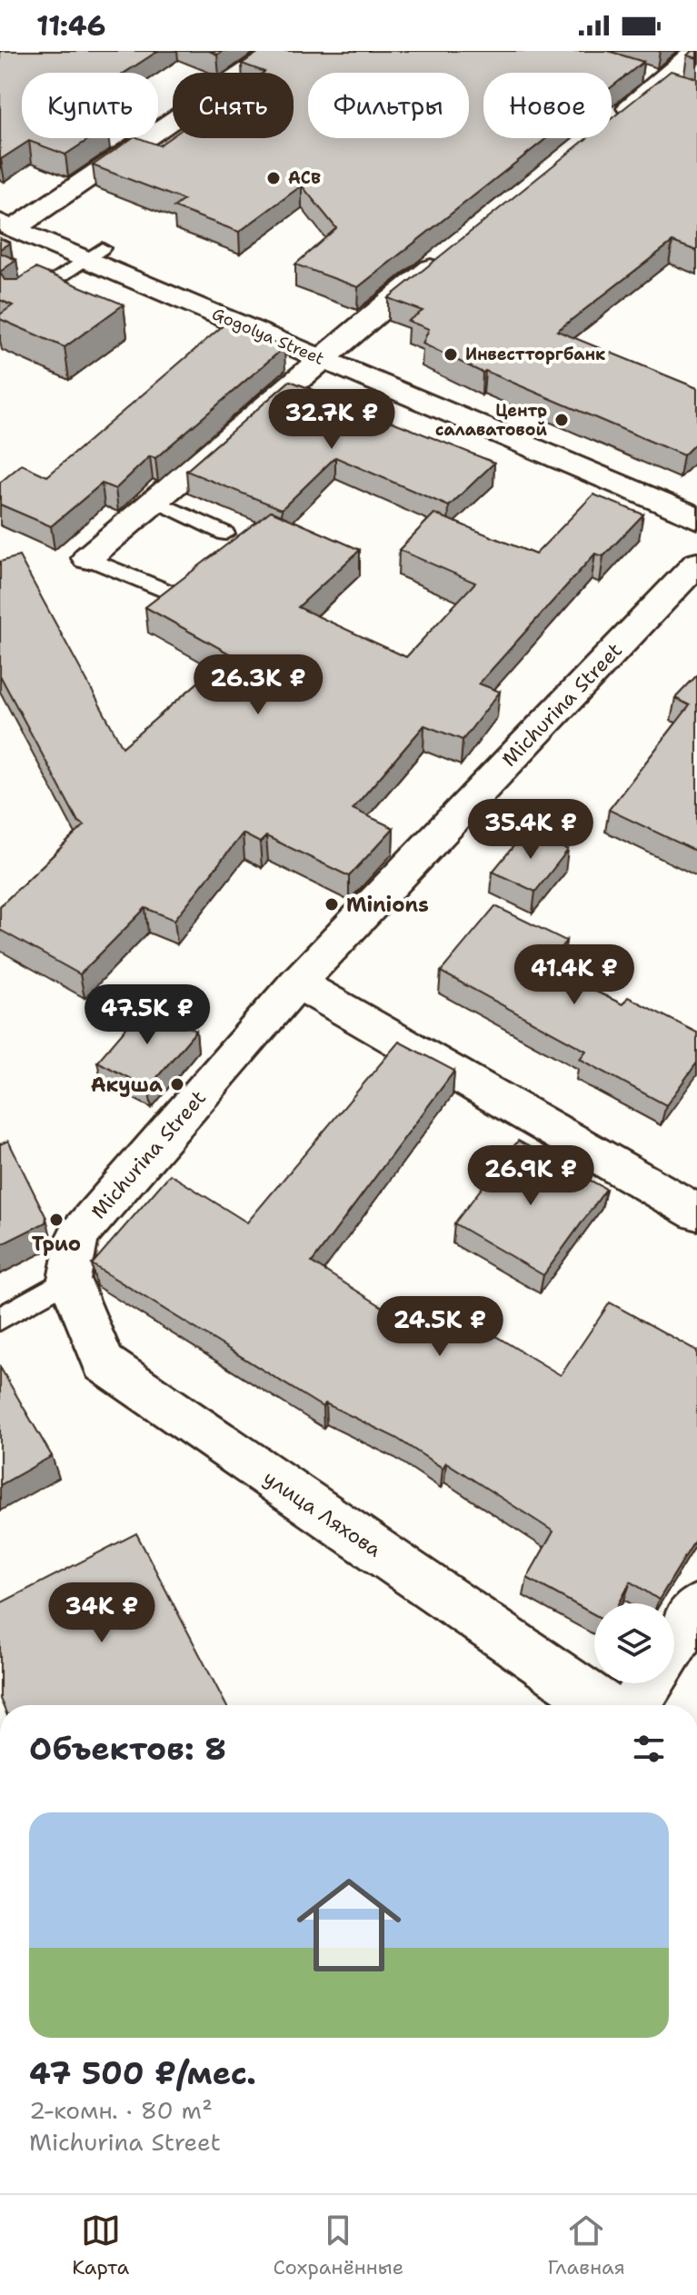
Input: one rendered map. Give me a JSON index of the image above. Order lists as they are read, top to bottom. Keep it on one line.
{"streets":{"street":["Gogolya Street","Michurina Street","улица Ляхова"]},"crossings":[["Michurina Street","улица Ляхова"]],"places":["АCB","Инвестторгбанк","Центр салаватовой","Minions","Акуша","Трио"],"page":{"status":"11:46","chip":["Купить","Снять","Фильтры","Новое"],"price":["32.7K ₽","26.3K ₽","35.4K ₽","41.4K ₽","47.5K ₽","26.9K ₽","24.5K ₽","34K ₽"],"heading":"Объектов: 8","list":[{"name":"47 500 ₽/мес.","note":"2-комн. · 80 m² · Michurina Street"}],"tabs":["Карта","Сохранённые","Главная"]}}
